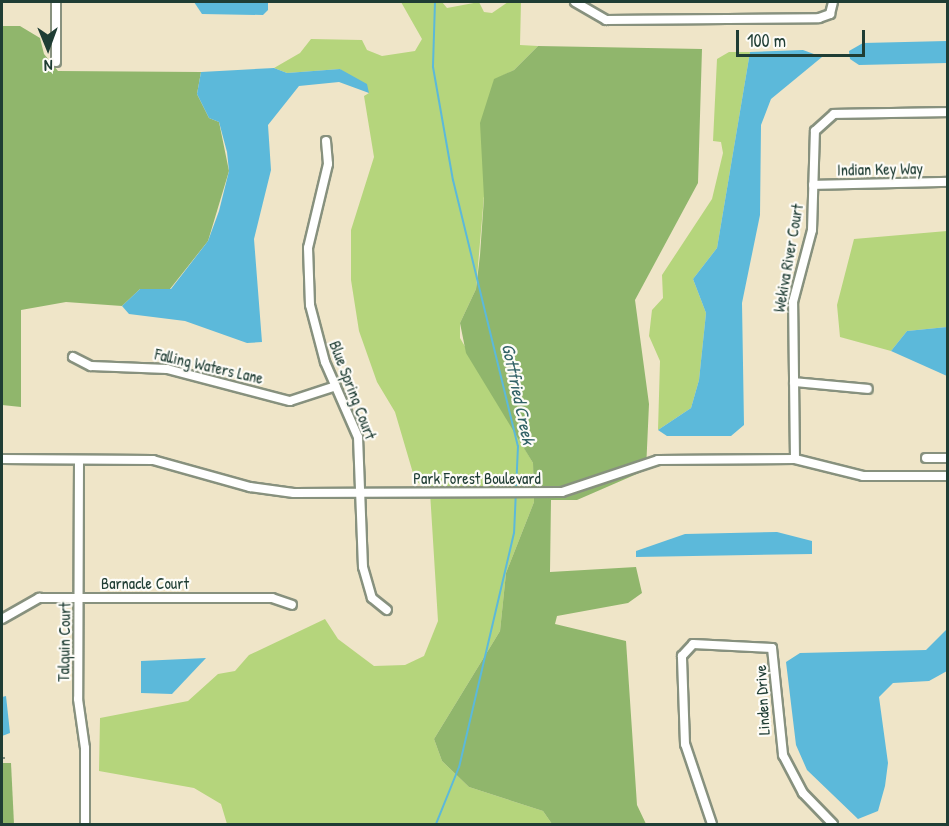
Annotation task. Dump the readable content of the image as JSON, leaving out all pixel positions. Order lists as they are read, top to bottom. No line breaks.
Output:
{"streets":{"street":["Indian Key Way","Wekiva River Court","Falling Waters Lane","Blue Spring Court","Park Forest Boulevard","Barnacle Court","Talquin Court","Linden Drive"]},"crossings":[["Indian Key Way","Wekiva River Court"],["Wekiva River Court","Park Forest Boulevard"],["Falling Waters Lane","Blue Spring Court"],["Blue Spring Court","Park Forest Boulevard"],["Park Forest Boulevard","Talquin Court"],["Barnacle Court","Talquin Court"]],"water":["Gottfried Creek"],"scale_bar":"100 m","north":"bottom"}
